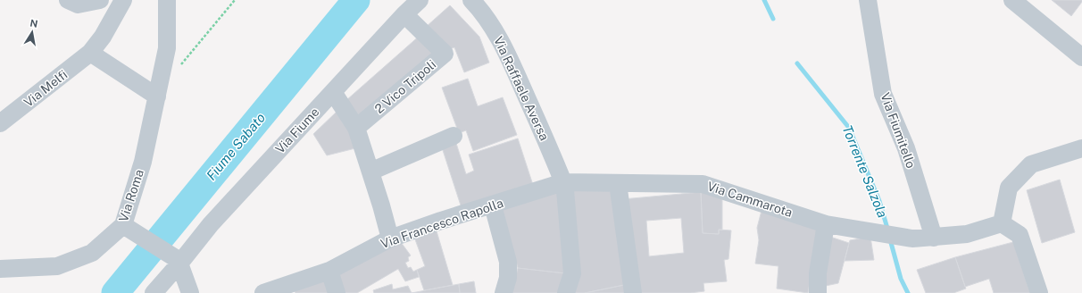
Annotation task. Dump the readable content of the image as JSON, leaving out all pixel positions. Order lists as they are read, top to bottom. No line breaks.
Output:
{"streets":{"street":["2 Vico Tripoli","Via Melfi","Via Raffaele Aversa","Via Fiume","Via Fiumitello","Via Roma","Via Cammarota","Via Francesco Rapolla"]},"crossings":[["2 Vico Tripoli","Via Fiume"],["Via Raffaele Aversa","Via Cammarota"],["Via Raffaele Aversa","Via Francesco Rapolla"],["Via Fiumitello","Via Cammarota"],["Via Cammarota","Via Francesco Rapolla"]],"water":["Fiume Sabato","Torrente Salzola"],"north":"top"}
